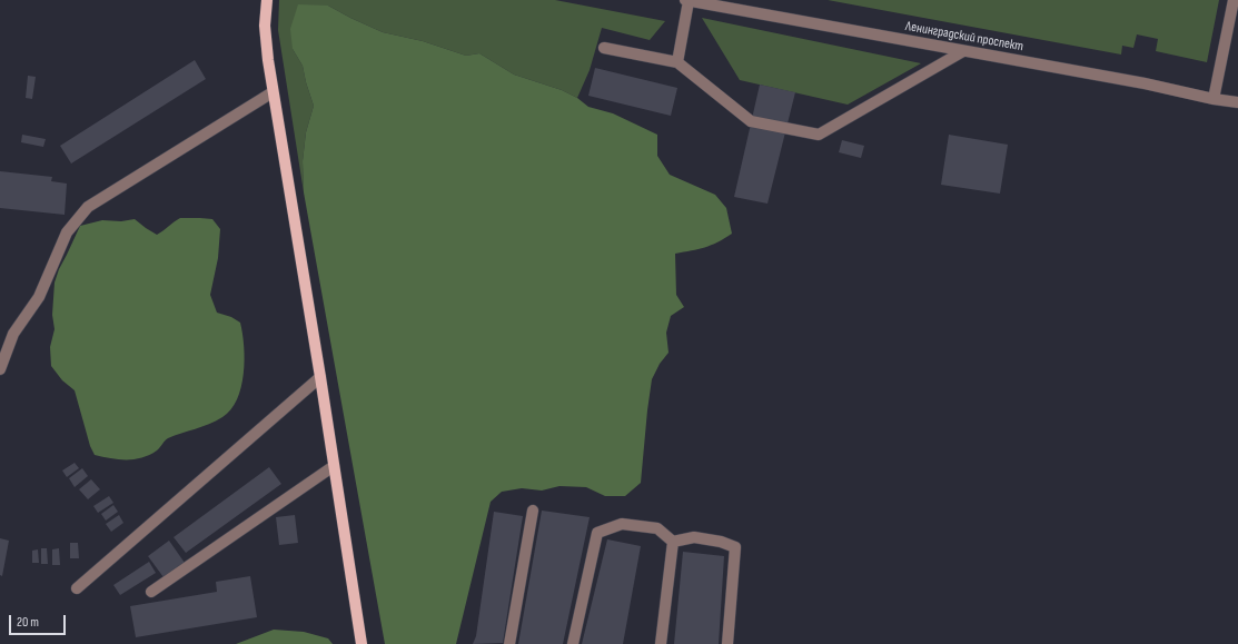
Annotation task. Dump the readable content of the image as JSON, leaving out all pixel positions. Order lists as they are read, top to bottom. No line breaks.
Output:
{"streets":{"street":["Ленинградский проспект"]},"scale_bar":"20 m"}
